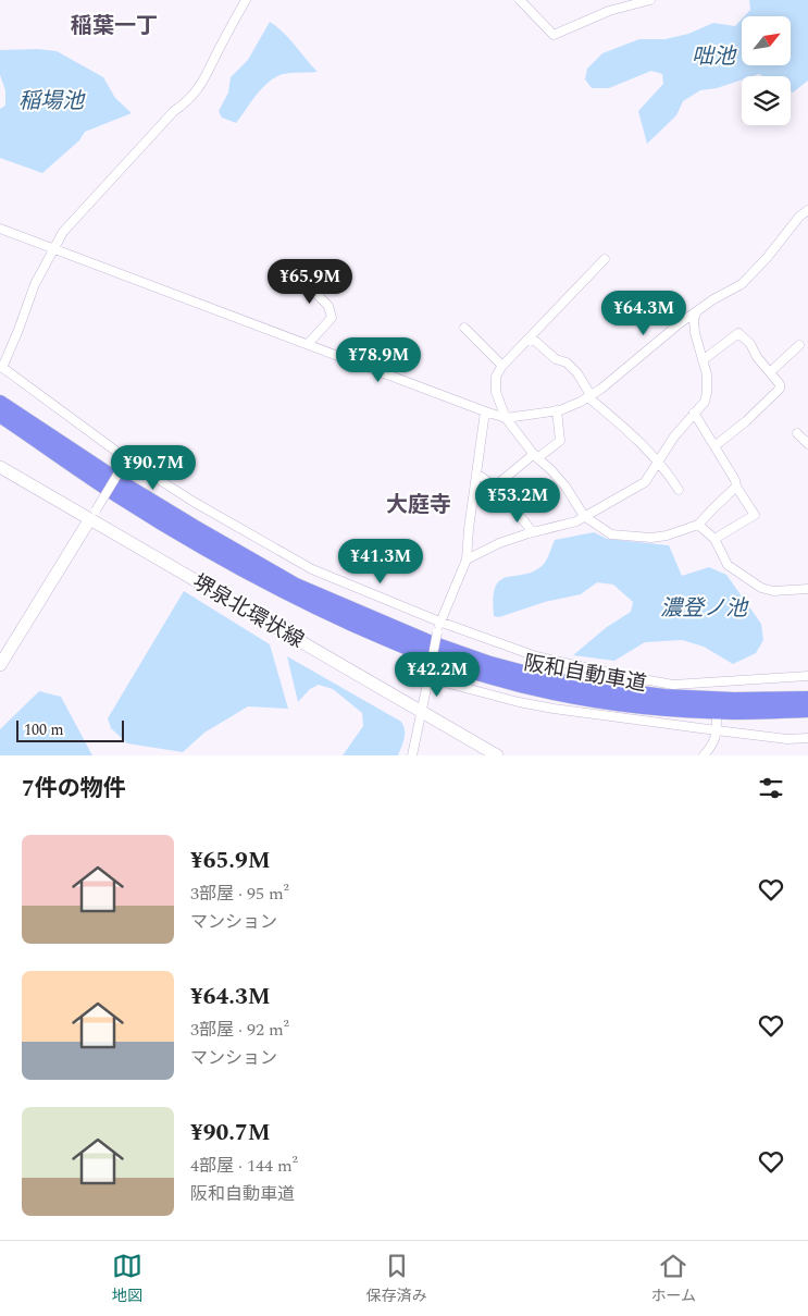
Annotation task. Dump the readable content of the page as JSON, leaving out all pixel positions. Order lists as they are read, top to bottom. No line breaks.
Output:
{"streets":{"highway":["阪和自動車道"],"main road":["堺泉北環状線"]},"districts":["稲葉一丁","大庭寺"],"water":["咄池","稲場池","濃登ノ池"],"scale_bar":"100 m","north":"top right","page":{"price":["¥65.9M","¥64.3M","¥78.9M","¥90.7M","¥53.2M","¥41.3M","¥42.2M"],"scale":"100 m","heading":"7件の物件","list":[{"name":"¥65.9M","note":"3部屋 · 95 m² · マンション"},{"name":"¥64.3M","note":"3部屋 · 92 m² · マンション"},{"name":"¥90.7M","note":"4部屋 · 144 m² · 阪和自動車道"}],"tabs":["地図","保存済み","ホーム"]}}
